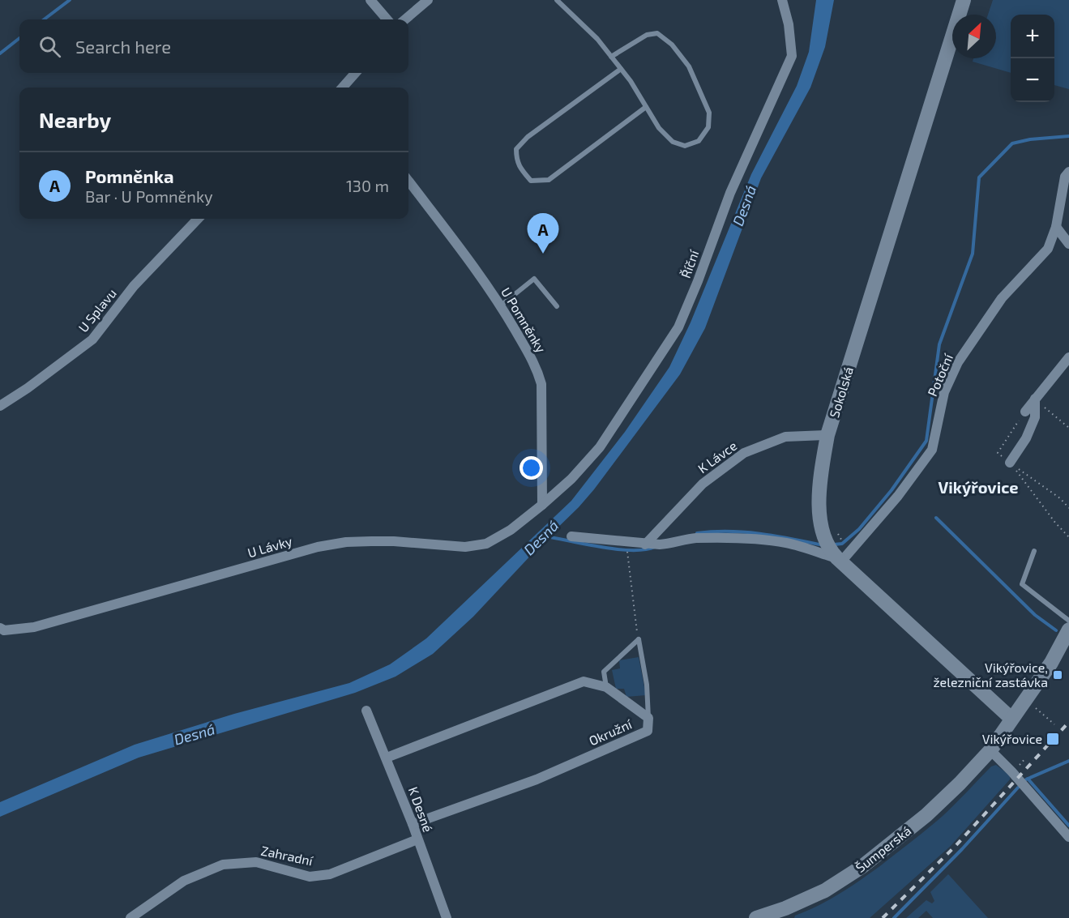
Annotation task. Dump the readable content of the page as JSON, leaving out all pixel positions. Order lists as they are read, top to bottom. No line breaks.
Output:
{"streets":{"street":["Říční","U Splavu","U Pomněnky","Potoční","Sokolská","K Lávce","U Lávky","Okružní","K Desné","Šumperská","Zahradní"]},"crossings":[["Říční","U Pomněnky"],["Říční","U Lávky"],["U Pomněnky","U Lávky"],["Potoční","Sokolská"],["Sokolská","K Lávce"],["Sokolská","Šumperská"],["Okružní","K Desné"],["K Desné","Zahradní"]],"districts":["Vikýřovice"],"water":["Desná"],"places":{"transit":["Vikýřovice, železniční zastávka","Vikýřovice"]},"north":"top right","page":{"map_buttons":["+","−"],"search":"Search here","heading":"Nearby","list":[{"mark":"A","name":"Pomněnka","note":"Bar · U Pomněnky","value":"130 m"}],"pins":"A"}}
